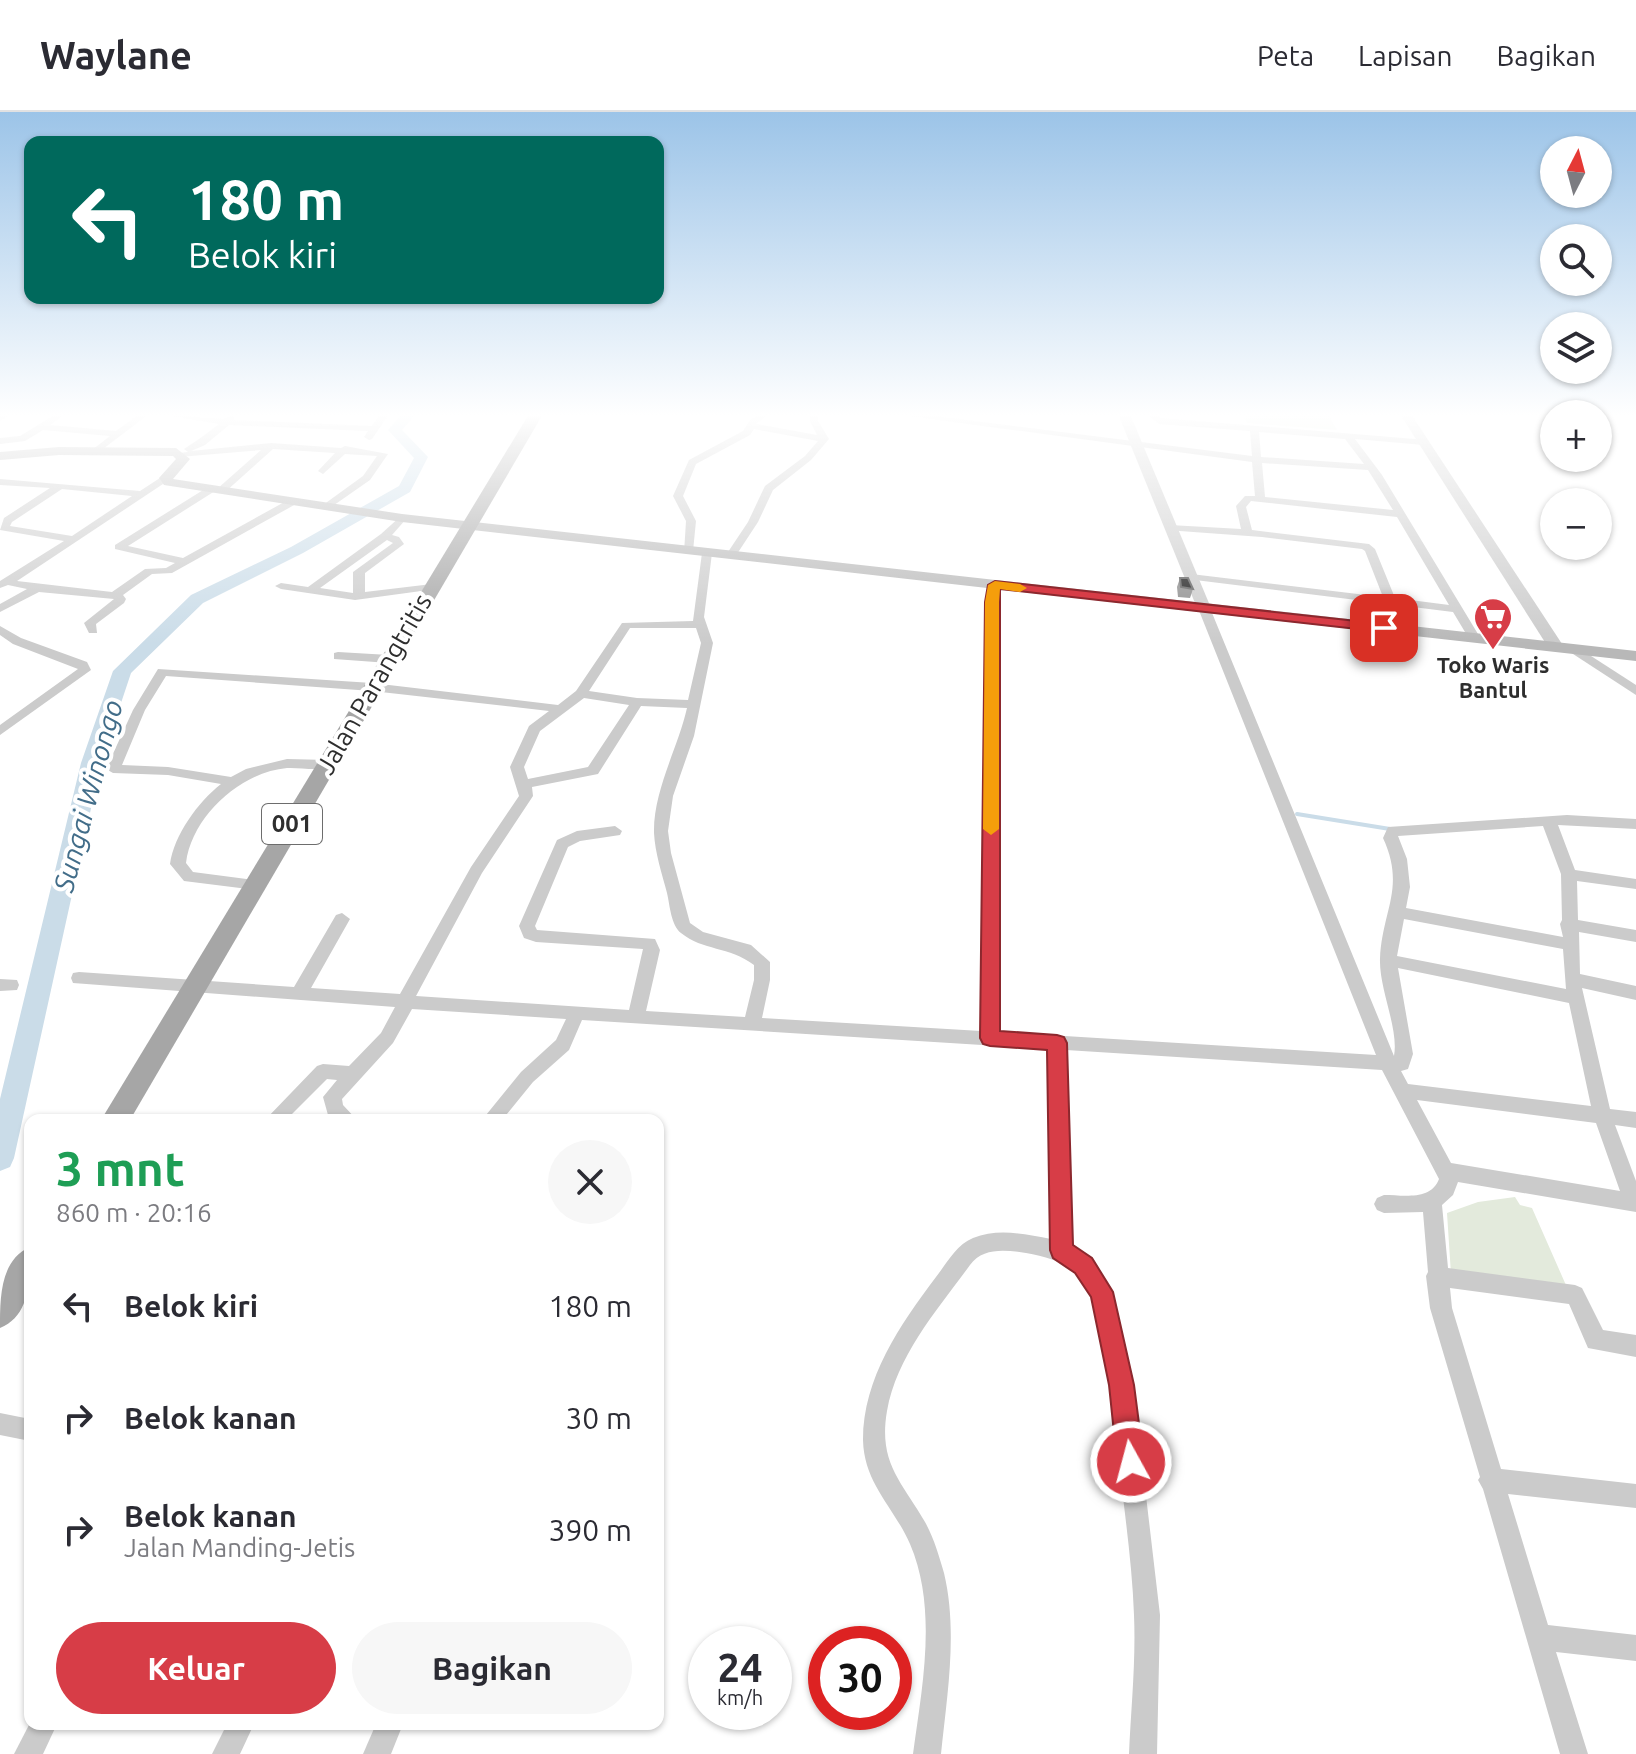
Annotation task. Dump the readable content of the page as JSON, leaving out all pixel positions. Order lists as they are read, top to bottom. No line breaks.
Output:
{"streets":{"main road":["Jalan Parangtritis","001"]},"water":["Sungai Winongo"],"places":{"supermarket":["Toko Waris Bantul"]},"north":"top","page":{"header":"Waylane","nav":["Peta","Lapisan","Bagikan"],"map_buttons":["+","−"],"turn":["180 m","Belok kiri"],"heading":["3 mnt","860 m · 20:16"],"list":[{"name":"Belok kiri","value":"180 m"},{"name":"Belok kanan","value":"30 m"},{"name":"Belok kanan","note":"Jalan Manding-Jetis","value":"390 m"}],"buttons":["Keluar","Bagikan"],"speed":"24 km/h","limit":"30"}}
